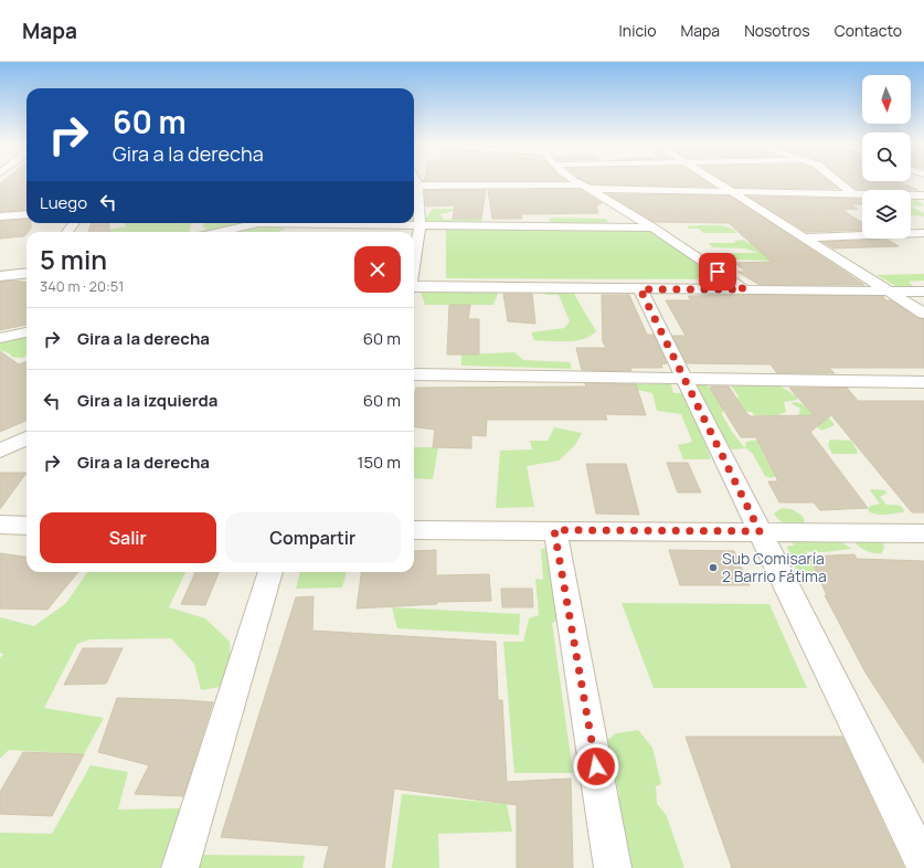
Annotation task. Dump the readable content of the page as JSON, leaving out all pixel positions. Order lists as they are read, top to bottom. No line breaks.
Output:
{"places":["Sub Comisaría 2 Barrio Fátima"],"north":"bottom","page":{"header":"Mapa","nav":["Inicio","Mapa","Nosotros","Contacto"],"turn":["60 m","Gira a la derecha"],"then":"Luego","heading":["5 min","340 m · 20:51"],"list":[{"name":"Gira a la derecha","value":"60 m"},{"name":"Gira a la izquierda","value":"60 m"},{"name":"Gira a la derecha","value":"150 m"}],"buttons":["Salir","Compartir"]}}
